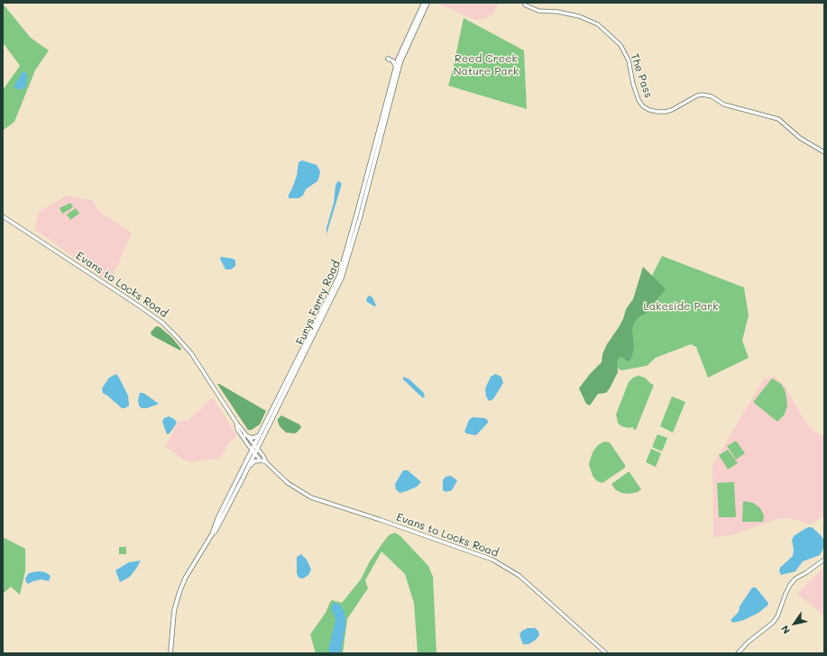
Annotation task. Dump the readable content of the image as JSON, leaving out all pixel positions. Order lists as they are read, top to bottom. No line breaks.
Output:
{"streets":{"main road":["Furys Ferry Road"],"street":["The Pass","Evans to Locks Road"]},"crossings":[["Evans to Locks Road","Furys Ferry Road"]],"parks":["Reed Creek Nature Park","Lakeside Park"],"north":"bottom left"}
